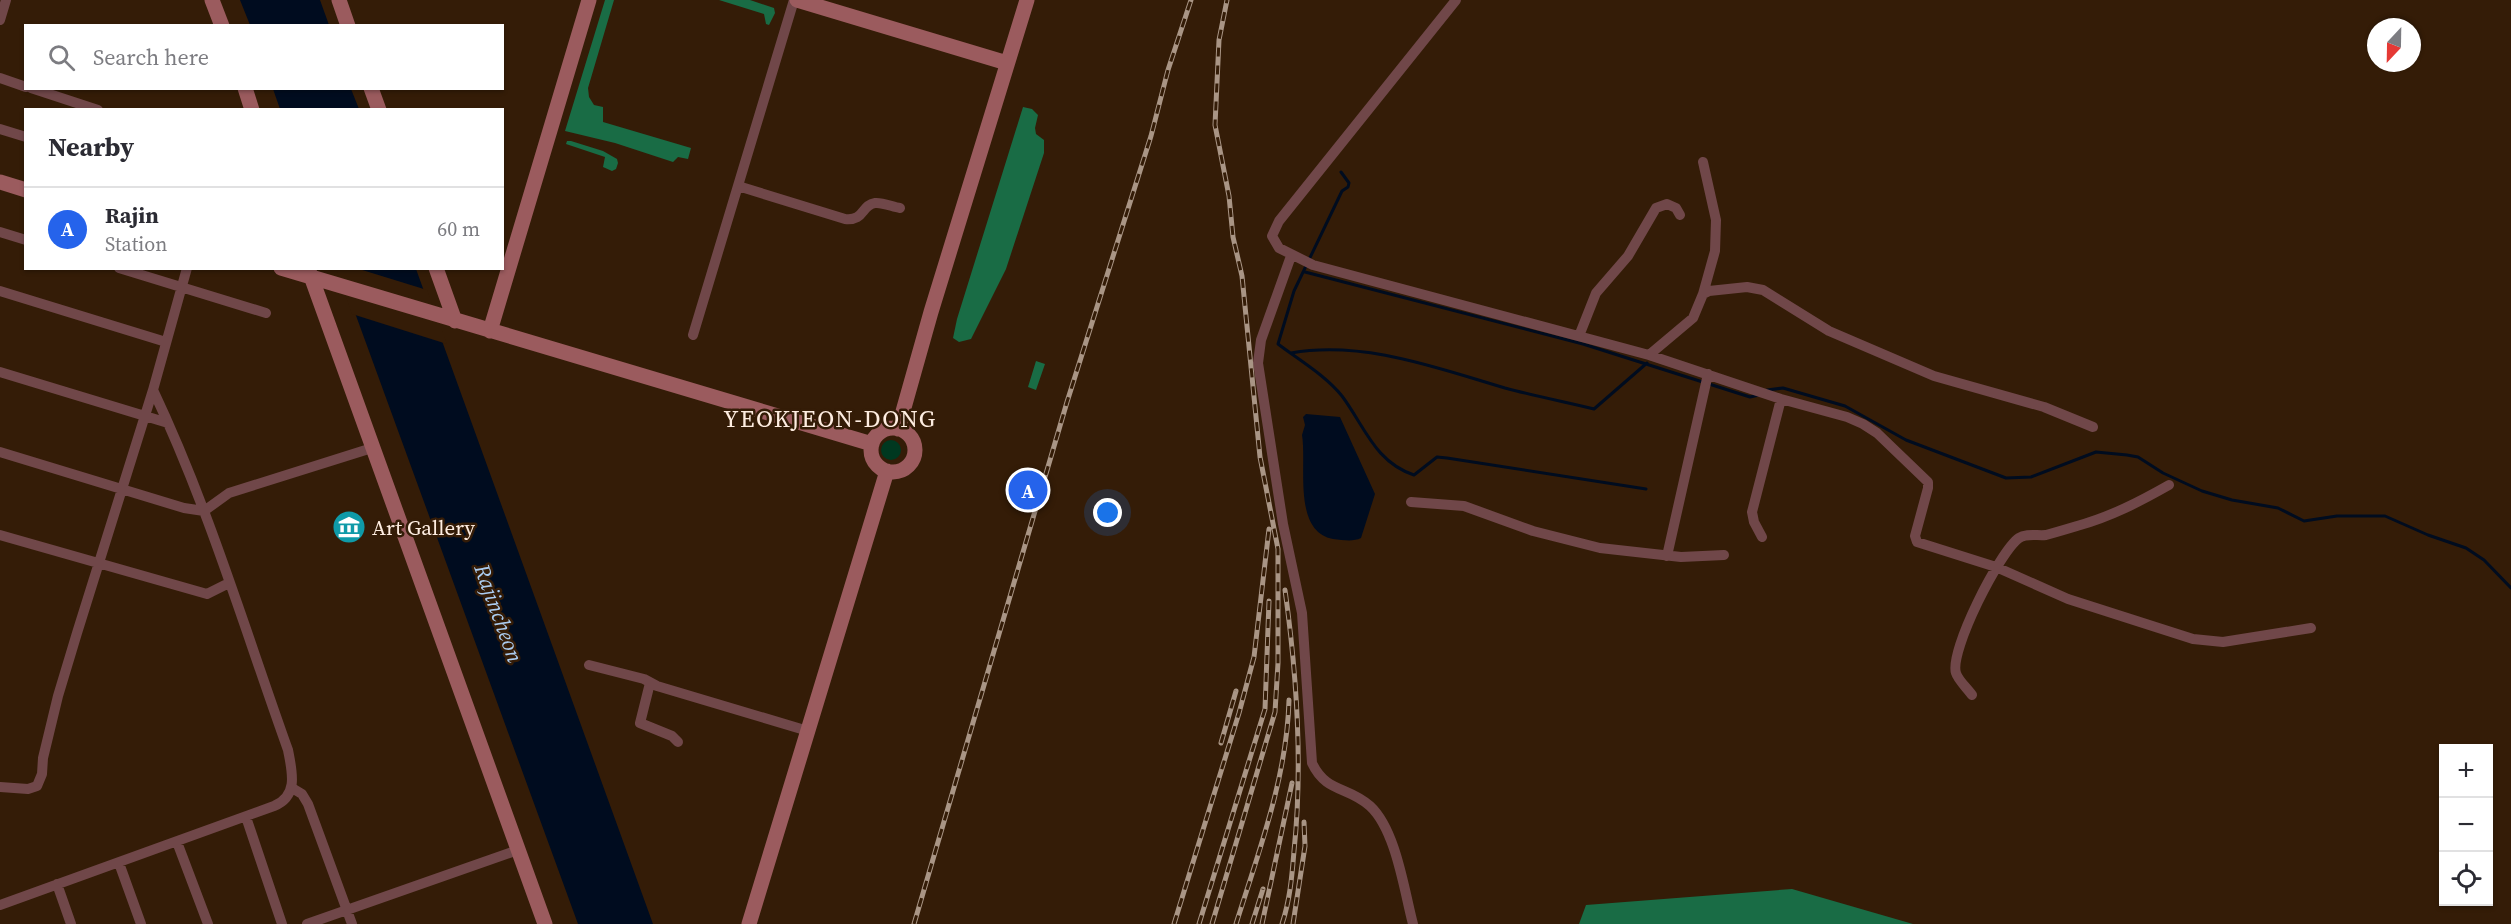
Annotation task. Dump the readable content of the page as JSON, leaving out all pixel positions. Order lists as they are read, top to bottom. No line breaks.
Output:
{"districts":["YEOKJEON-DONG"],"water":["Rajincheon"],"places":{"museum":["Art Gallery"]},"north":"bottom","page":{"search":"Search here","heading":"Nearby","list":[{"mark":"A","name":"Rajin","note":"Station","value":"60 m"}],"pins":"A","map_buttons":["+","−"]}}
